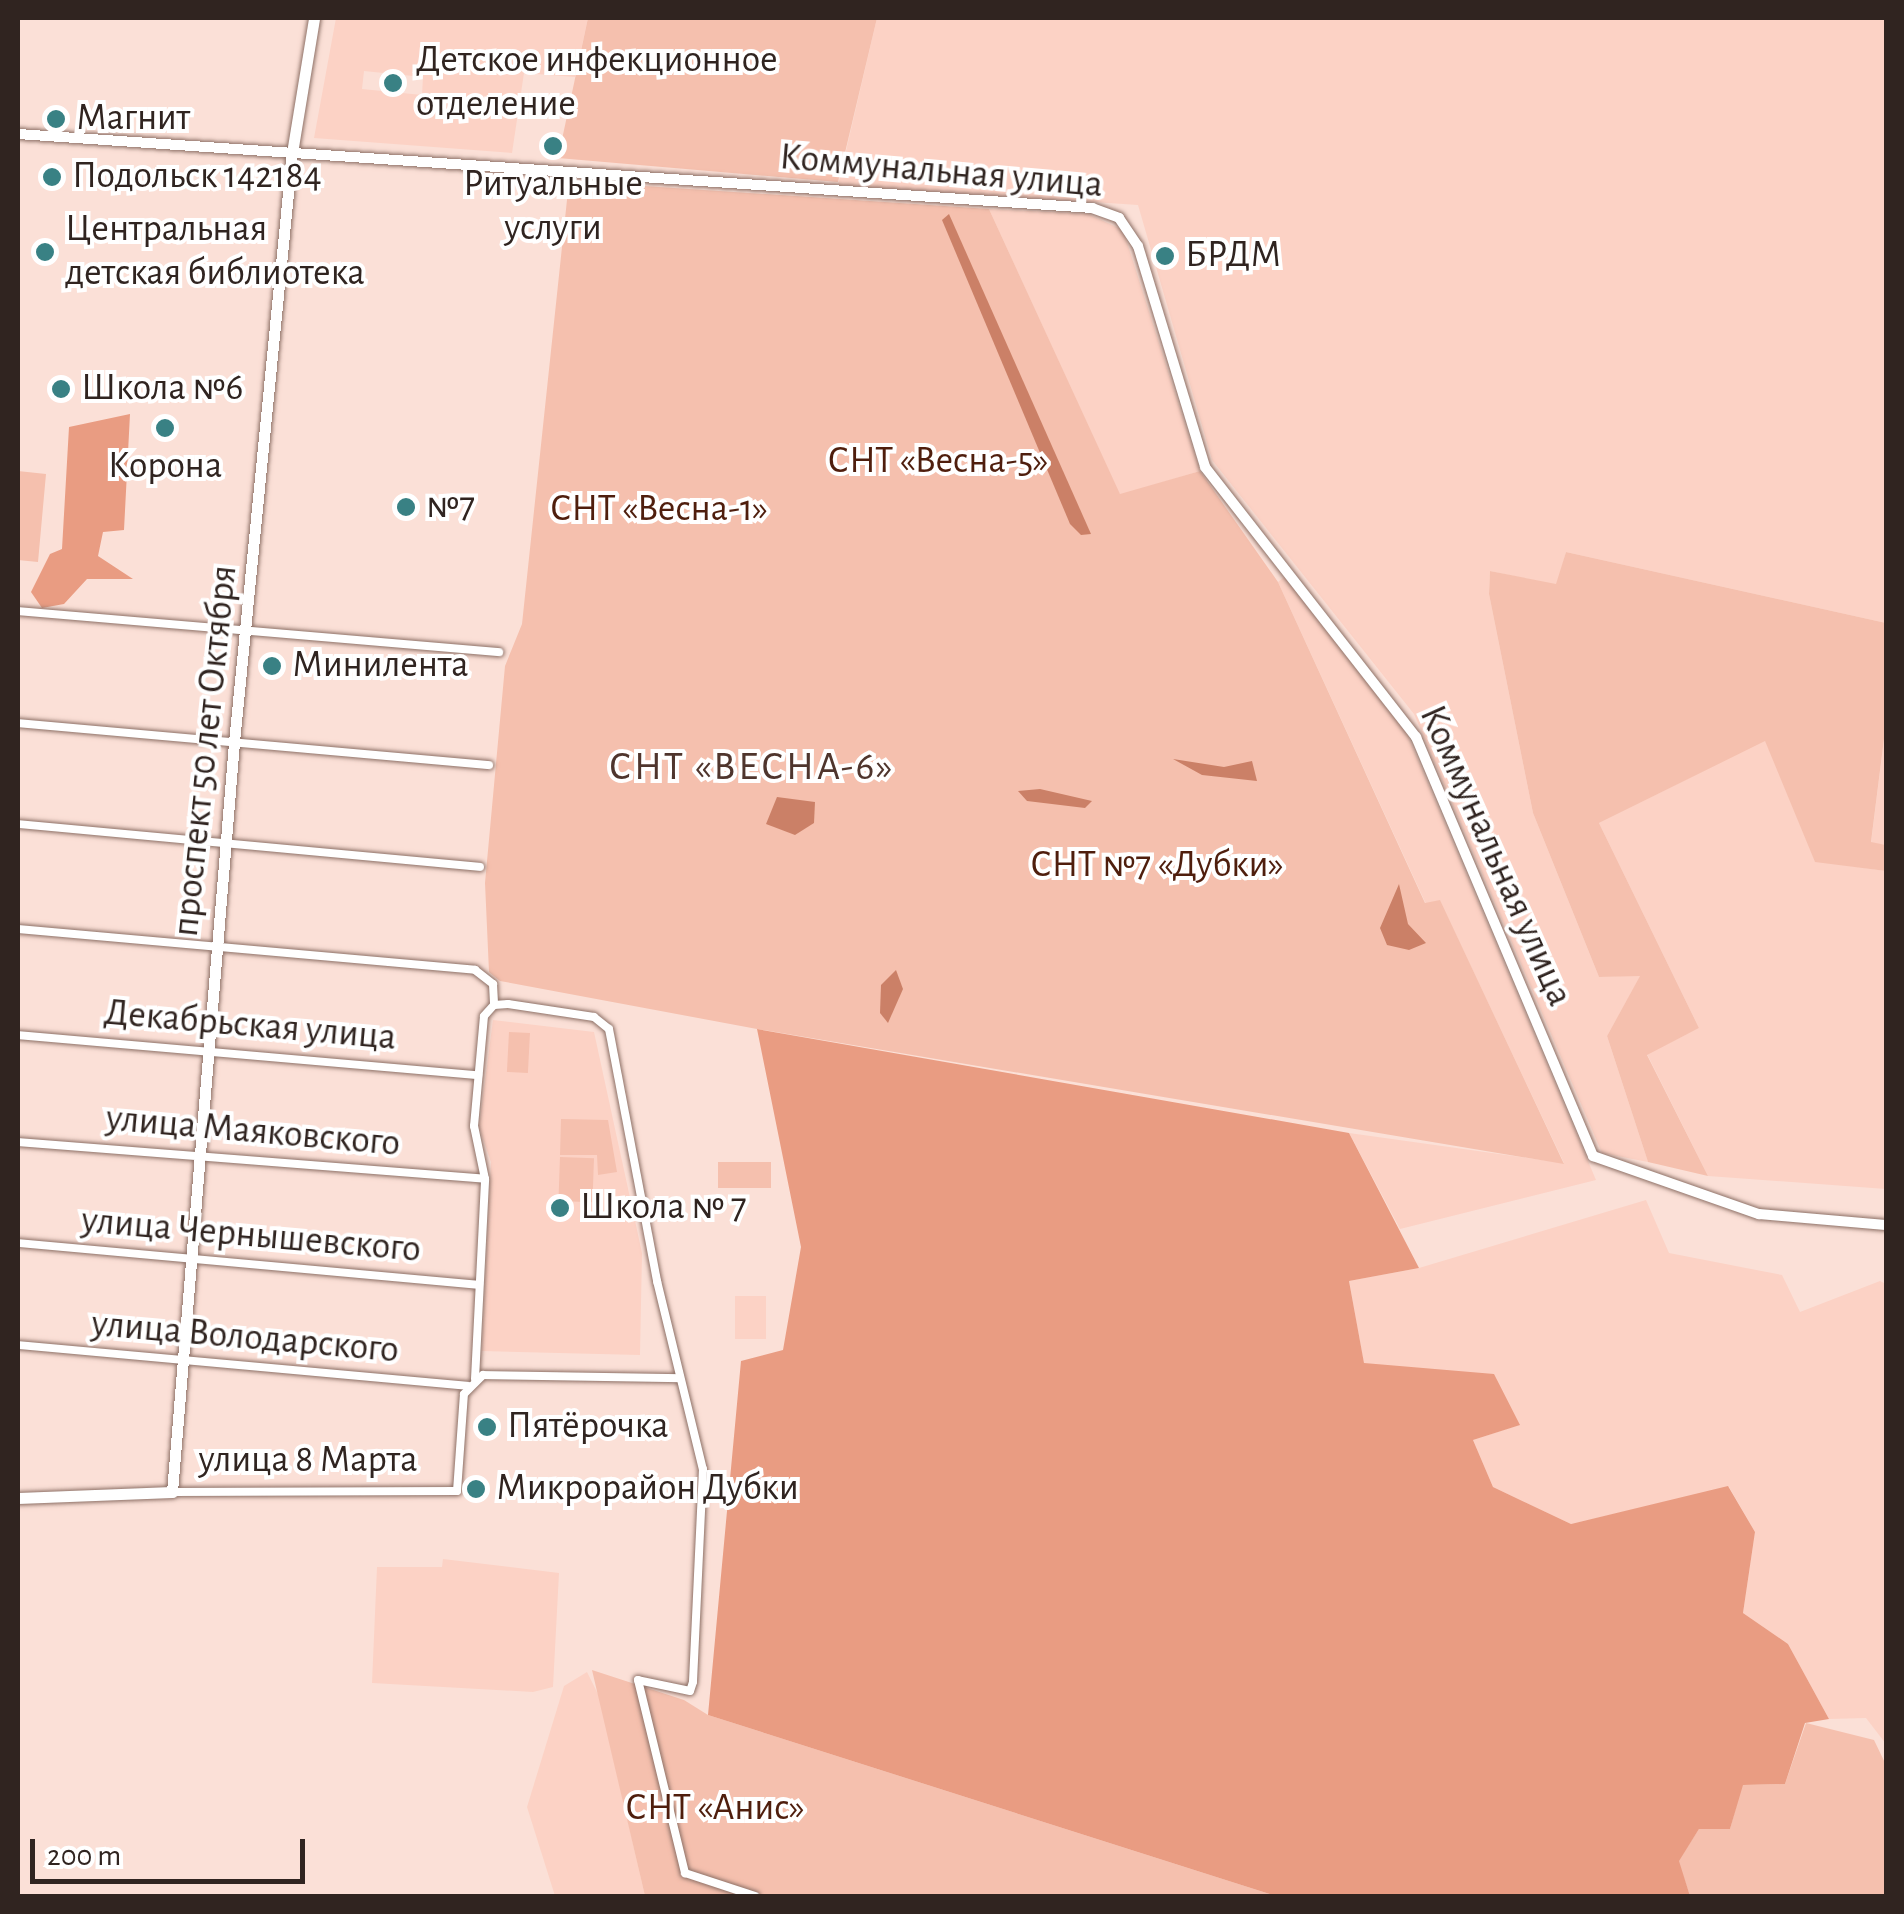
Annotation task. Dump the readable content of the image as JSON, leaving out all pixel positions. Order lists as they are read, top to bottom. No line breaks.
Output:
{"streets":{"main road":["проспект 50 лет Октября","улица 8 Марта"],"street":["Коммунальная улица","Декабрьская улица","улица Маяковского","улица Чернышевского","улица Володарского"]},"crossings":[["Коммунальная улица","проспект 50 лет Октября"],["проспект 50 лет Октября","Декабрьская улица"],["проспект 50 лет Октября","улица Маяковского"],["проспект 50 лет Октября","улица Чернышевского"],["проспект 50 лет Октября","улица Володарского"],["проспект 50 лет Октября","улица 8 Марта"],["улица Володарского","улица 8 Марта"]],"districts":["СНТ «ВЕСНА-6»"],"parks":["СНТ «Весна-5»","СНТ «Весна-1»","СНТ №7 «Дубки»","СНТ «Анис»"],"places":["Детское инфекционное отделение","Магнит","Ритуальные услуги","Подольск 142184","Центральная детская библиотека","БРДМ","Школа №6","Корона","№7","Минилента","Школа № 7","Пятёрочка","Микрорайон Дубки"],"scale_bar":"200 m"}
